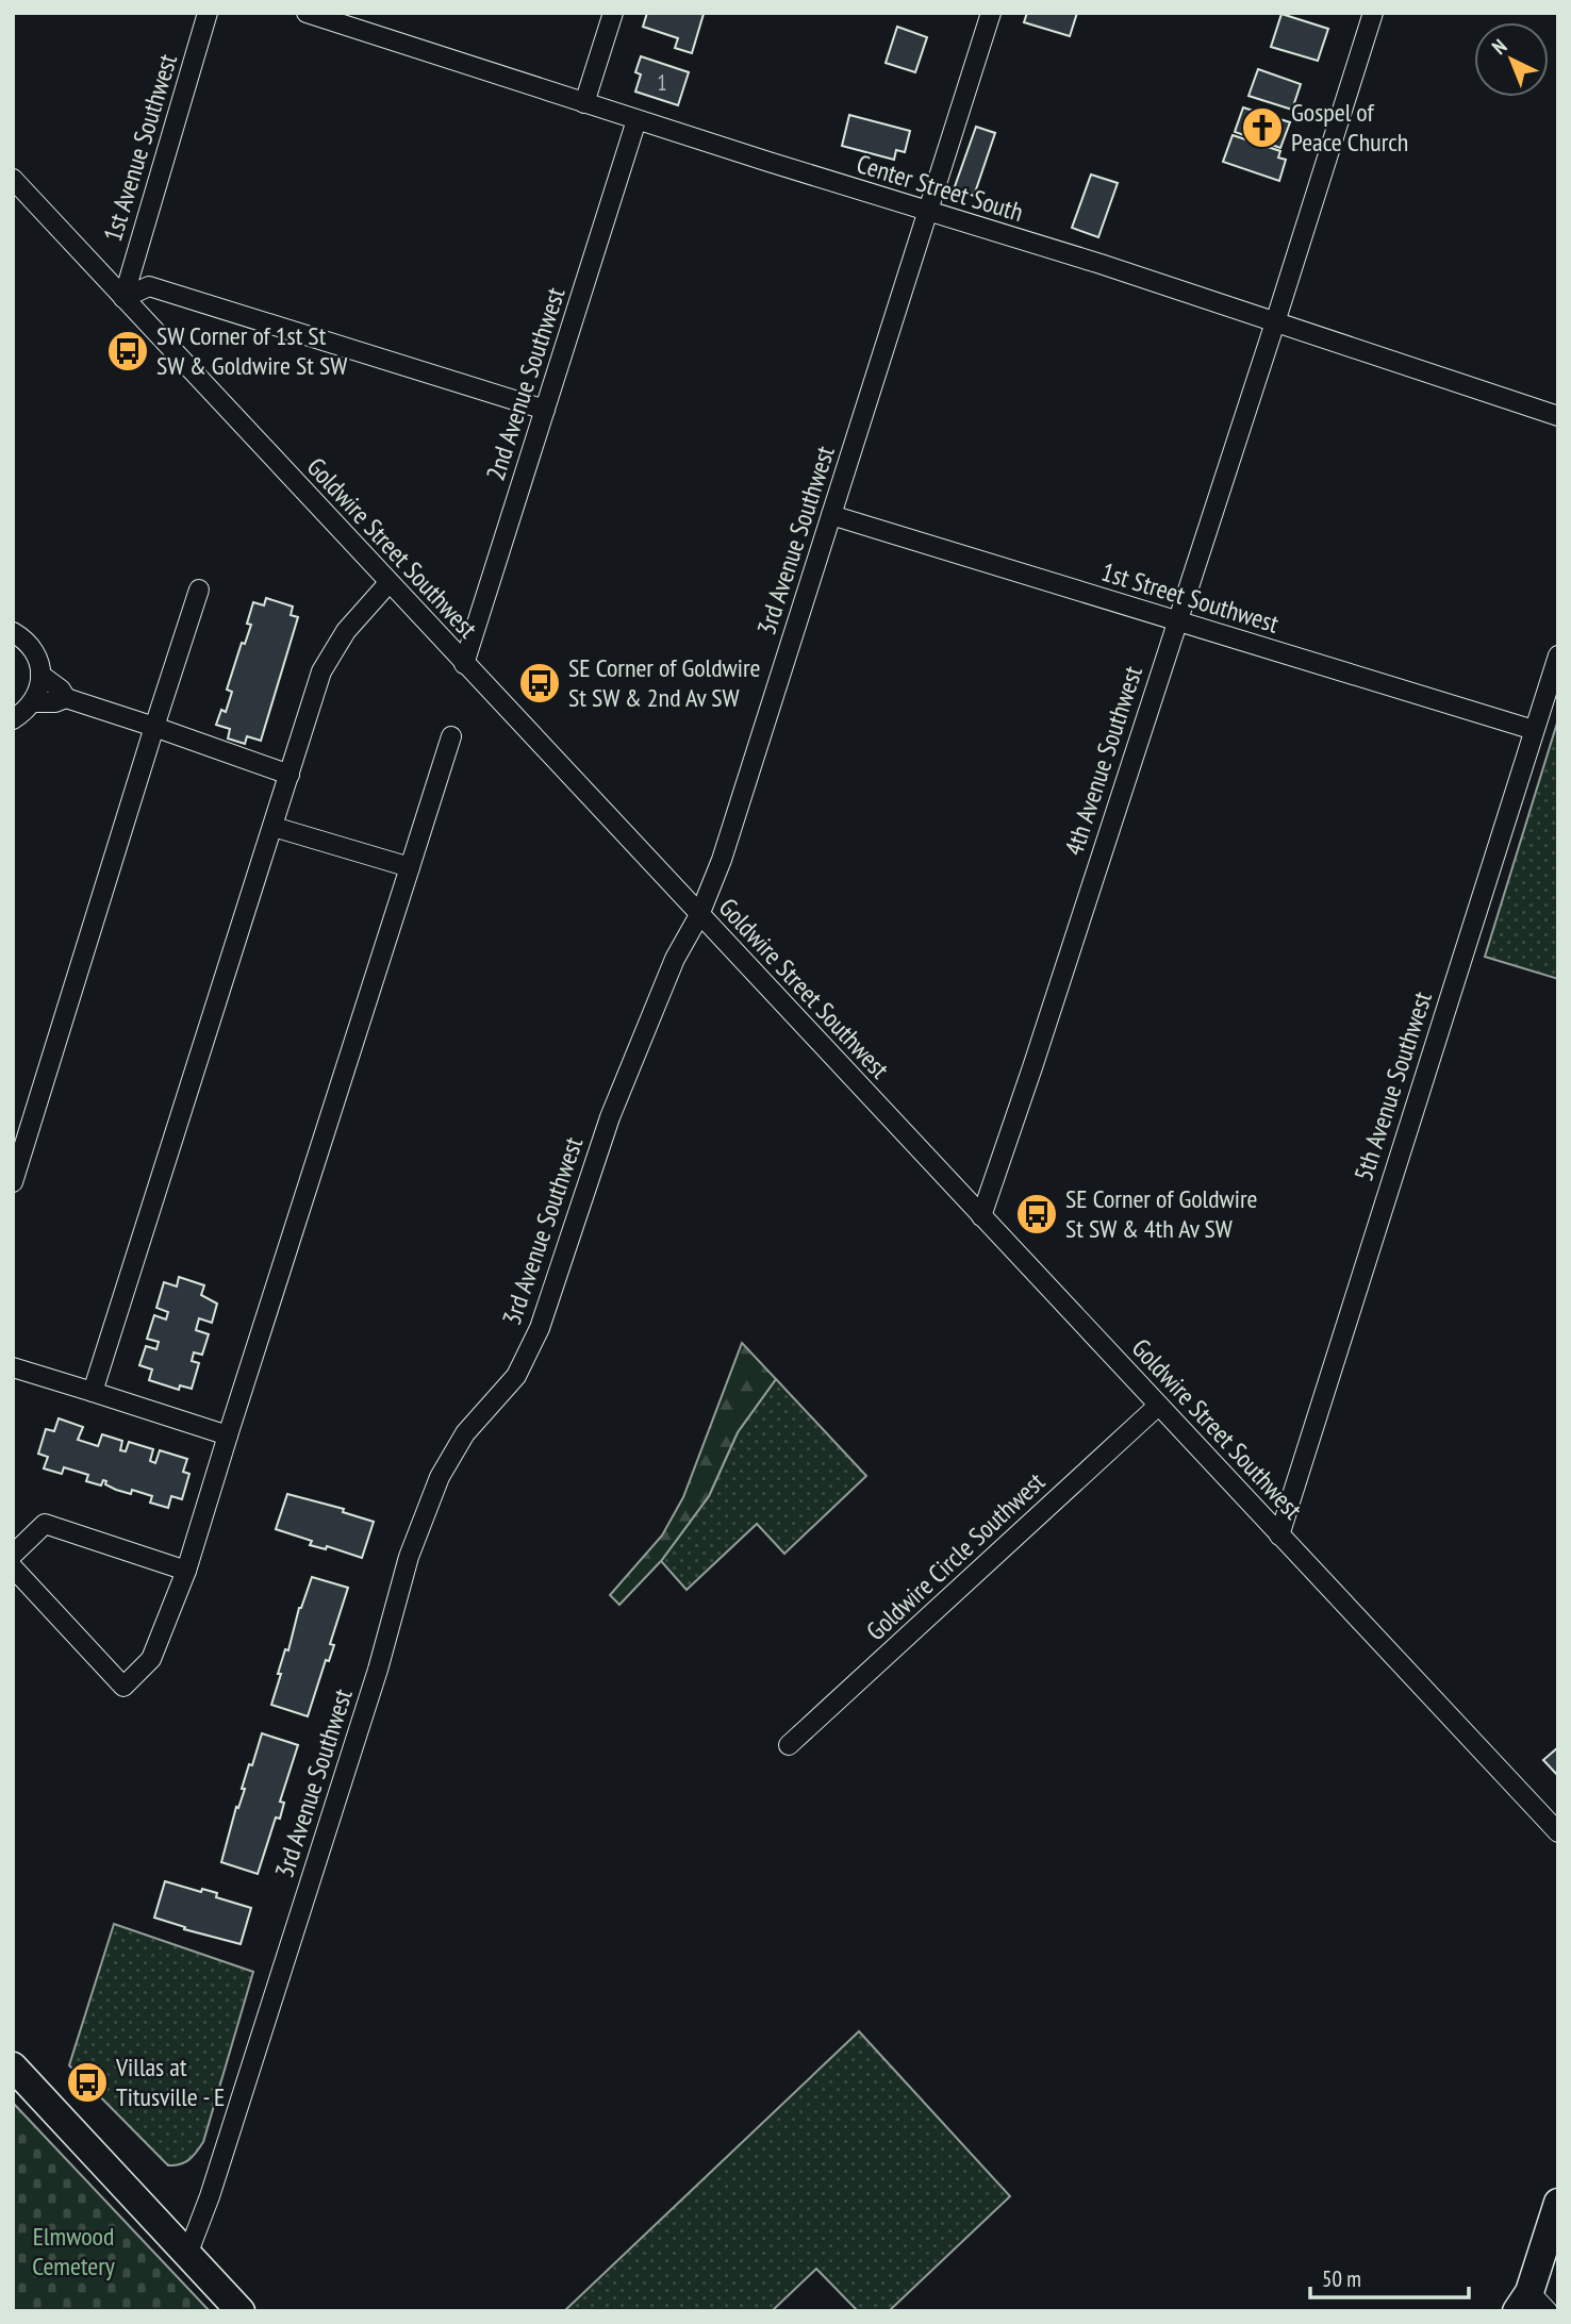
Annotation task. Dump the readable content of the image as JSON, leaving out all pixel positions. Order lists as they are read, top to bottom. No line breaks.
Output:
{"streets":{"street":["1st Avenue Southwest","Center Street South","2nd Avenue Southwest","3rd Avenue Southwest","Goldwire Street Southwest","1st Street Southwest","4th Avenue Southwest","5th Avenue Southwest","Goldwire Circle Southwest"]},"crossings":[["1st Avenue Southwest","Goldwire Street Southwest"],["Center Street South","2nd Avenue Southwest"],["Center Street South","3rd Avenue Southwest"],["Center Street South","4th Avenue Southwest"],["2nd Avenue Southwest","Goldwire Street Southwest"],["3rd Avenue Southwest","Goldwire Street Southwest"],["3rd Avenue Southwest","1st Street Southwest"],["Goldwire Street Southwest","4th Avenue Southwest"],["Goldwire Street Southwest","5th Avenue Southwest"],["Goldwire Street Southwest","Goldwire Circle Southwest"],["1st Street Southwest","4th Avenue Southwest"],["1st Street Southwest","5th Avenue Southwest"]],"parks":["Elmwood Cemetery"],"places":{"church":["Gospel of Peace Church"],"bus stop":["SW Corner of 1st St SW & Goldwire St SW","SE Corner of Goldwire St SW & 2nd Av SW","SE Corner of Goldwire St SW & 4th Av SW","Villas at Titusville - E"]},"house_numbers":["1"],"scale_bar":"50 m","north":"top left"}
